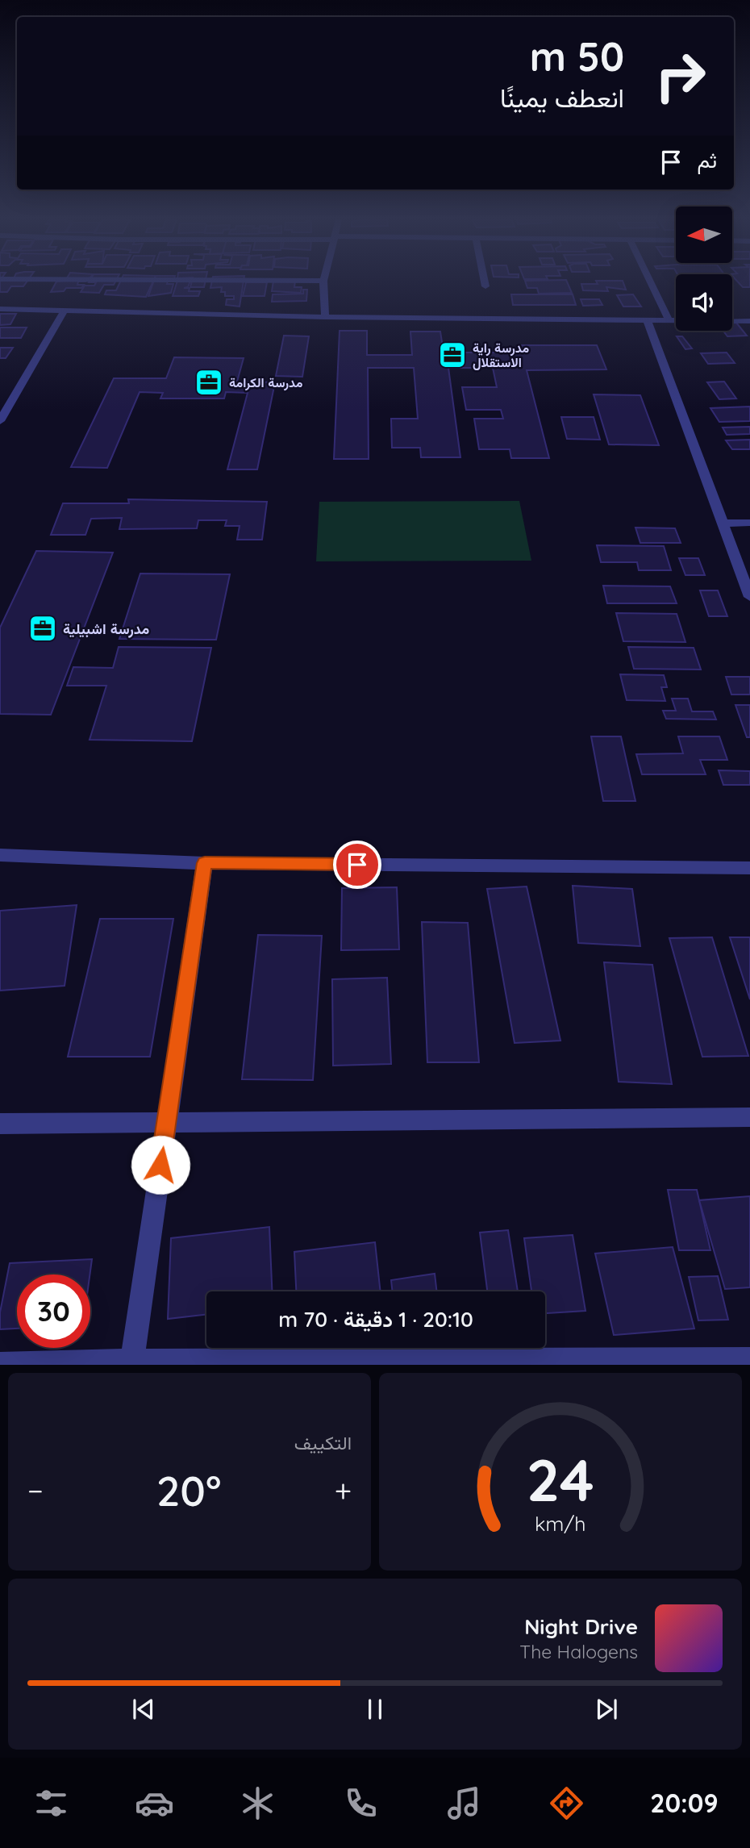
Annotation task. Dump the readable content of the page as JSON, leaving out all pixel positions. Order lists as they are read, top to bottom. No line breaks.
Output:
{"places":{"office":["مدرسة راية الاستقلال","مدرسة الكرامة","مدرسة اشبيلية"]},"north":"left","page":{"turn":["50 m","انعطف يمينًا"],"then":"ثم","limit":"30","trip":"20:10 · 1 دقيقة · 70 m","tile":"التكييف","heat":["−","20°","+"],"song":["Night Drive","The Halogens"],"tabs":"20:09","gauge":["24","km/h"]}}
